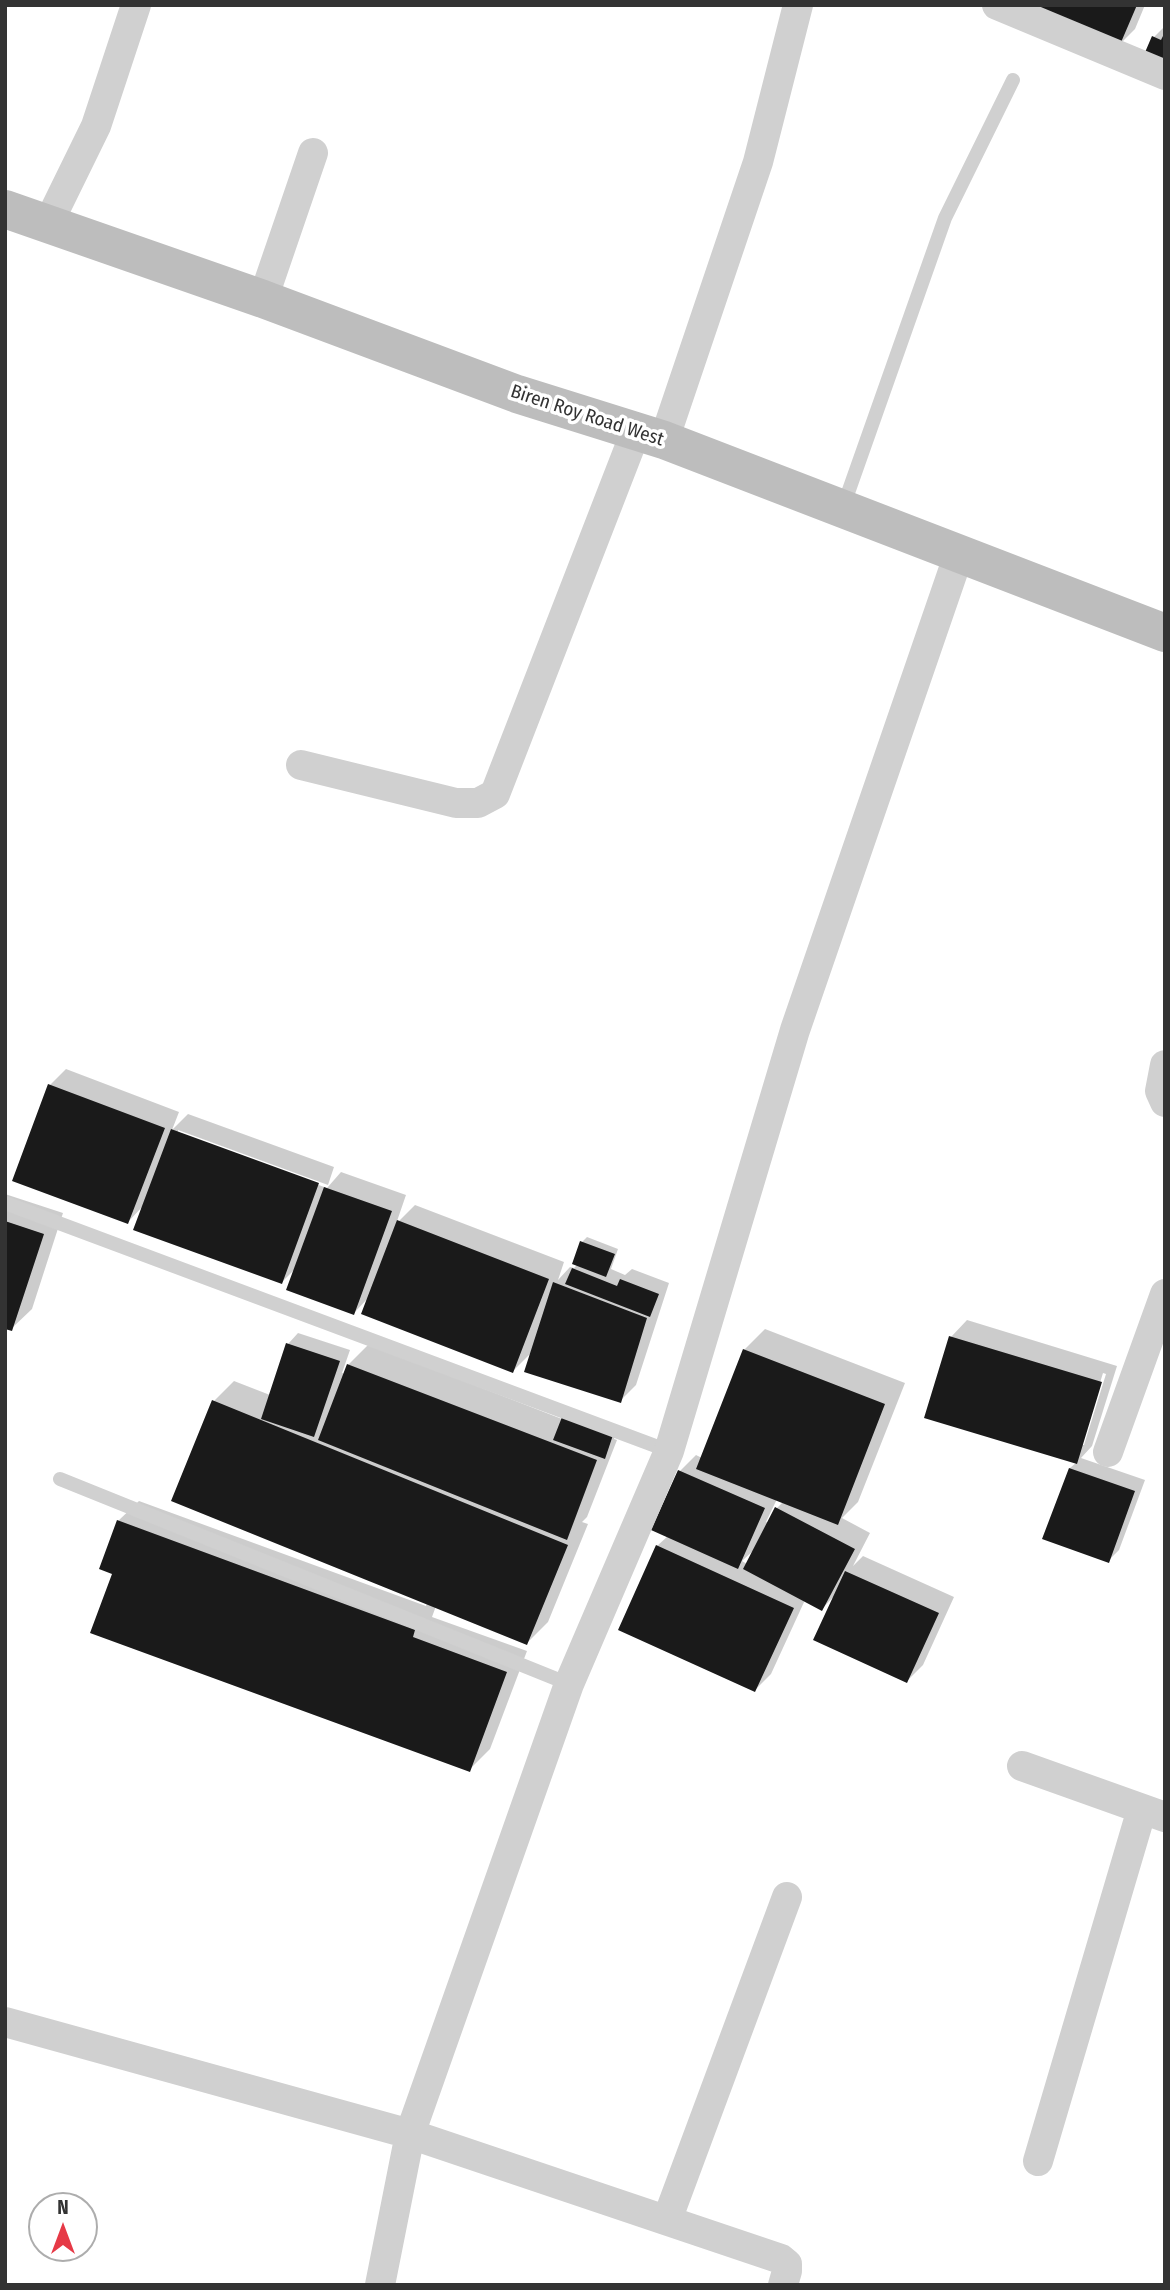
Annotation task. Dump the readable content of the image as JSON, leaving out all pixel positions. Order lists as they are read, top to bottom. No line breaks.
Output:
{"streets":{"main road":["Biren Roy Road West"]},"north":"top"}
